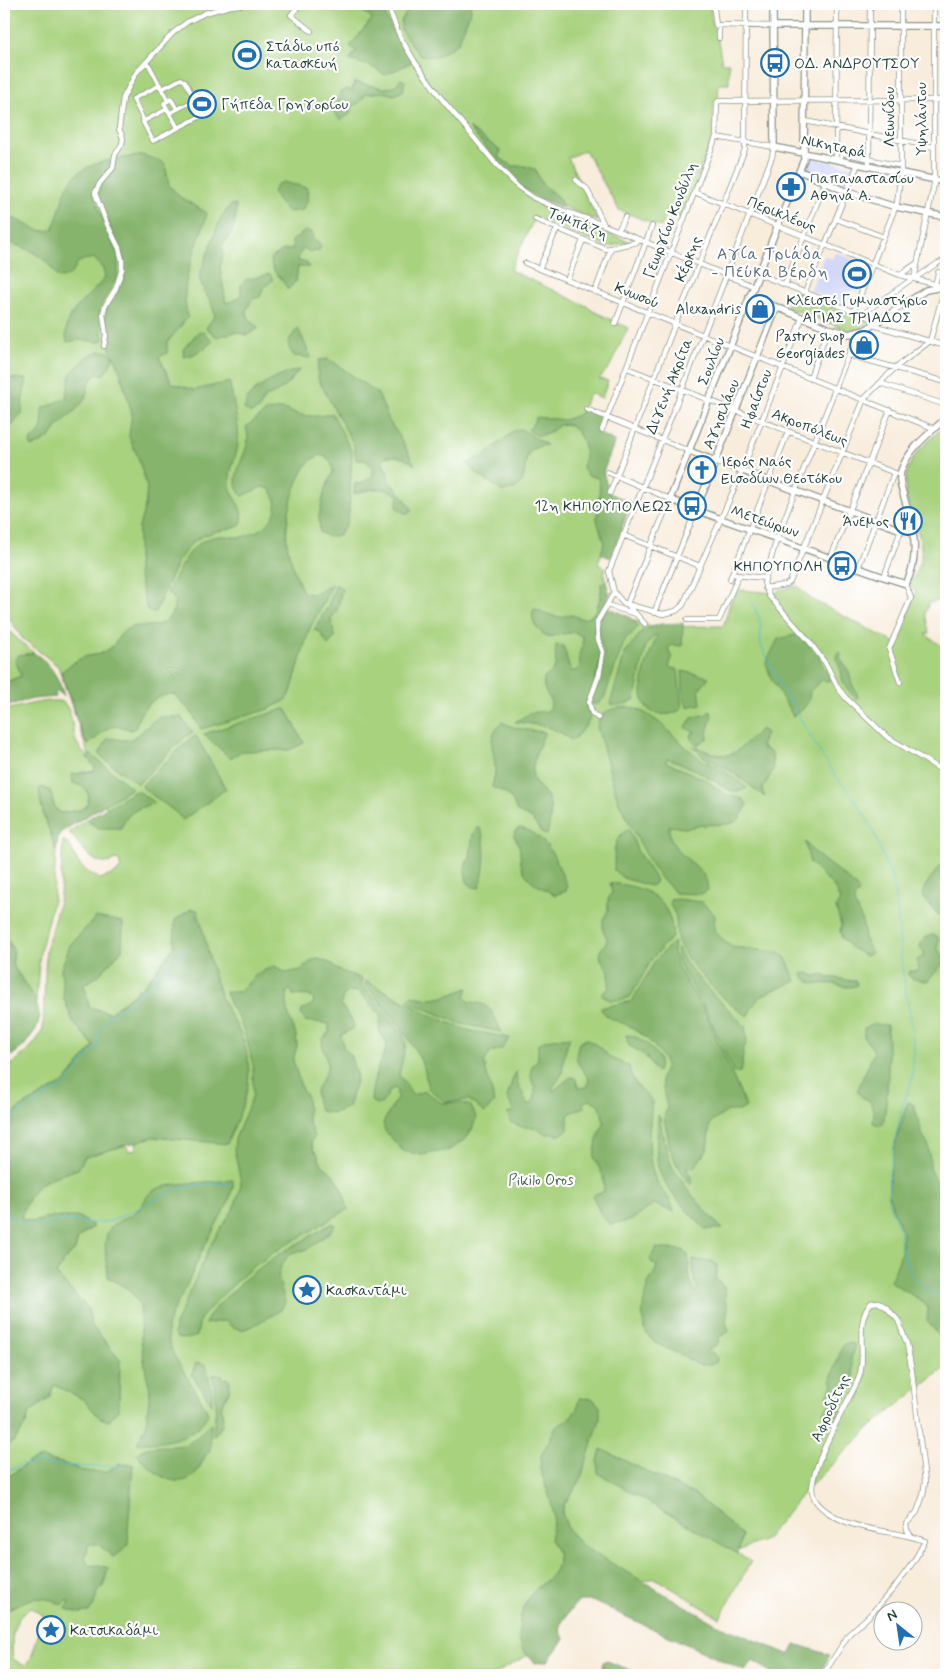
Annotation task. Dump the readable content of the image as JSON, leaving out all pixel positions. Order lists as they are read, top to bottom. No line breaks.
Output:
{"streets":{"street":["Λεωνίδου","Υψηλάντου","Νικηταρά","Περικλέους","Γεωργίου Κονδύλη","Τομπάζη","Κέρκης","Κνωσού","Σουλίου","Διγενή Ακρίτα","Ηφαίστου","Αγησιλάου","Ακροπόλεως","Μετεώρων","Αφροδίτης"]},"crossings":[["Λεωνίδου","Νικηταρά"],["Λεωνίδου","Περικλέους"],["Υψηλάντου","Νικηταρά"],["Υψηλάντου","Περικλέους"],["Νικηταρά","Γεωργίου Κονδύλη"],["Νικηταρά","Κέρκης"],["Νικηταρά","Σουλίου"],["Νικηταρά","Διγενή Ακρίτα"],["Περικλέους","Γεωργίου Κονδύλη"],["Περικλέους","Κέρκης"],["Περικλέους","Σουλίου"],["Περικλέους","Διγενή Ακρίτα"],["Γεωργίου Κονδύλη","Κέρκης"],["Γεωργίου Κονδύλη","Κνωσού"],["Γεωργίου Κονδύλη","Ακροπόλεως"],["Κέρκης","Κνωσού"],["Κέρκης","Ακροπόλεως"],["Κέρκης","Μετεώρων"],["Κνωσού","Σουλίου"],["Κνωσού","Διγενή Ακρίτα"],["Κνωσού","Ηφαίστου"],["Κνωσού","Αγησιλάου"],["Σουλίου","Ακροπόλεως"],["Σουλίου","Μετεώρων"],["Διγενή Ακρίτα","Ακροπόλεως"],["Διγενή Ακρίτα","Μετεώρων"],["Ηφαίστου","Αγησιλάου"],["Ηφαίστου","Ακροπόλεως"],["Ηφαίστου","Μετεώρων"],["Αγησιλάου","Ακροπόλεως"],["Αγησιλάου","Μετεώρων"]],"districts":["Αγία Τριάδα - Πεύκα Βέρδη"],"parks":["Pikilo Oros"],"places":{"sports":["Στάδιο υπό κατασκευή","Γήπεδα Γρηγορίου","Κλειστό Γυμναστήριο ΑΓΙΑΣ ΤΡΙΑΔΟΣ"],"bus stop":["ΟΔ. ΑΝΔΡΟΥΤΣΟΥ","12η ΚΗΠΟΥΠΟΛΕΩΣ","ΚΗΠΟΥΠΟΛΗ"],"pharmacy":["Παπαναστασίου Αθηνά Α."],"shop":["Alexandris","Pastry shop Georgiades"],"church":["Ιερός Ναός Εισοδίων Θεοτόκου"],"restaurant":["Άνεμος"],"place":["Κασκαντάμι","Κατσικαδάμι"]},"north":"top left"}
